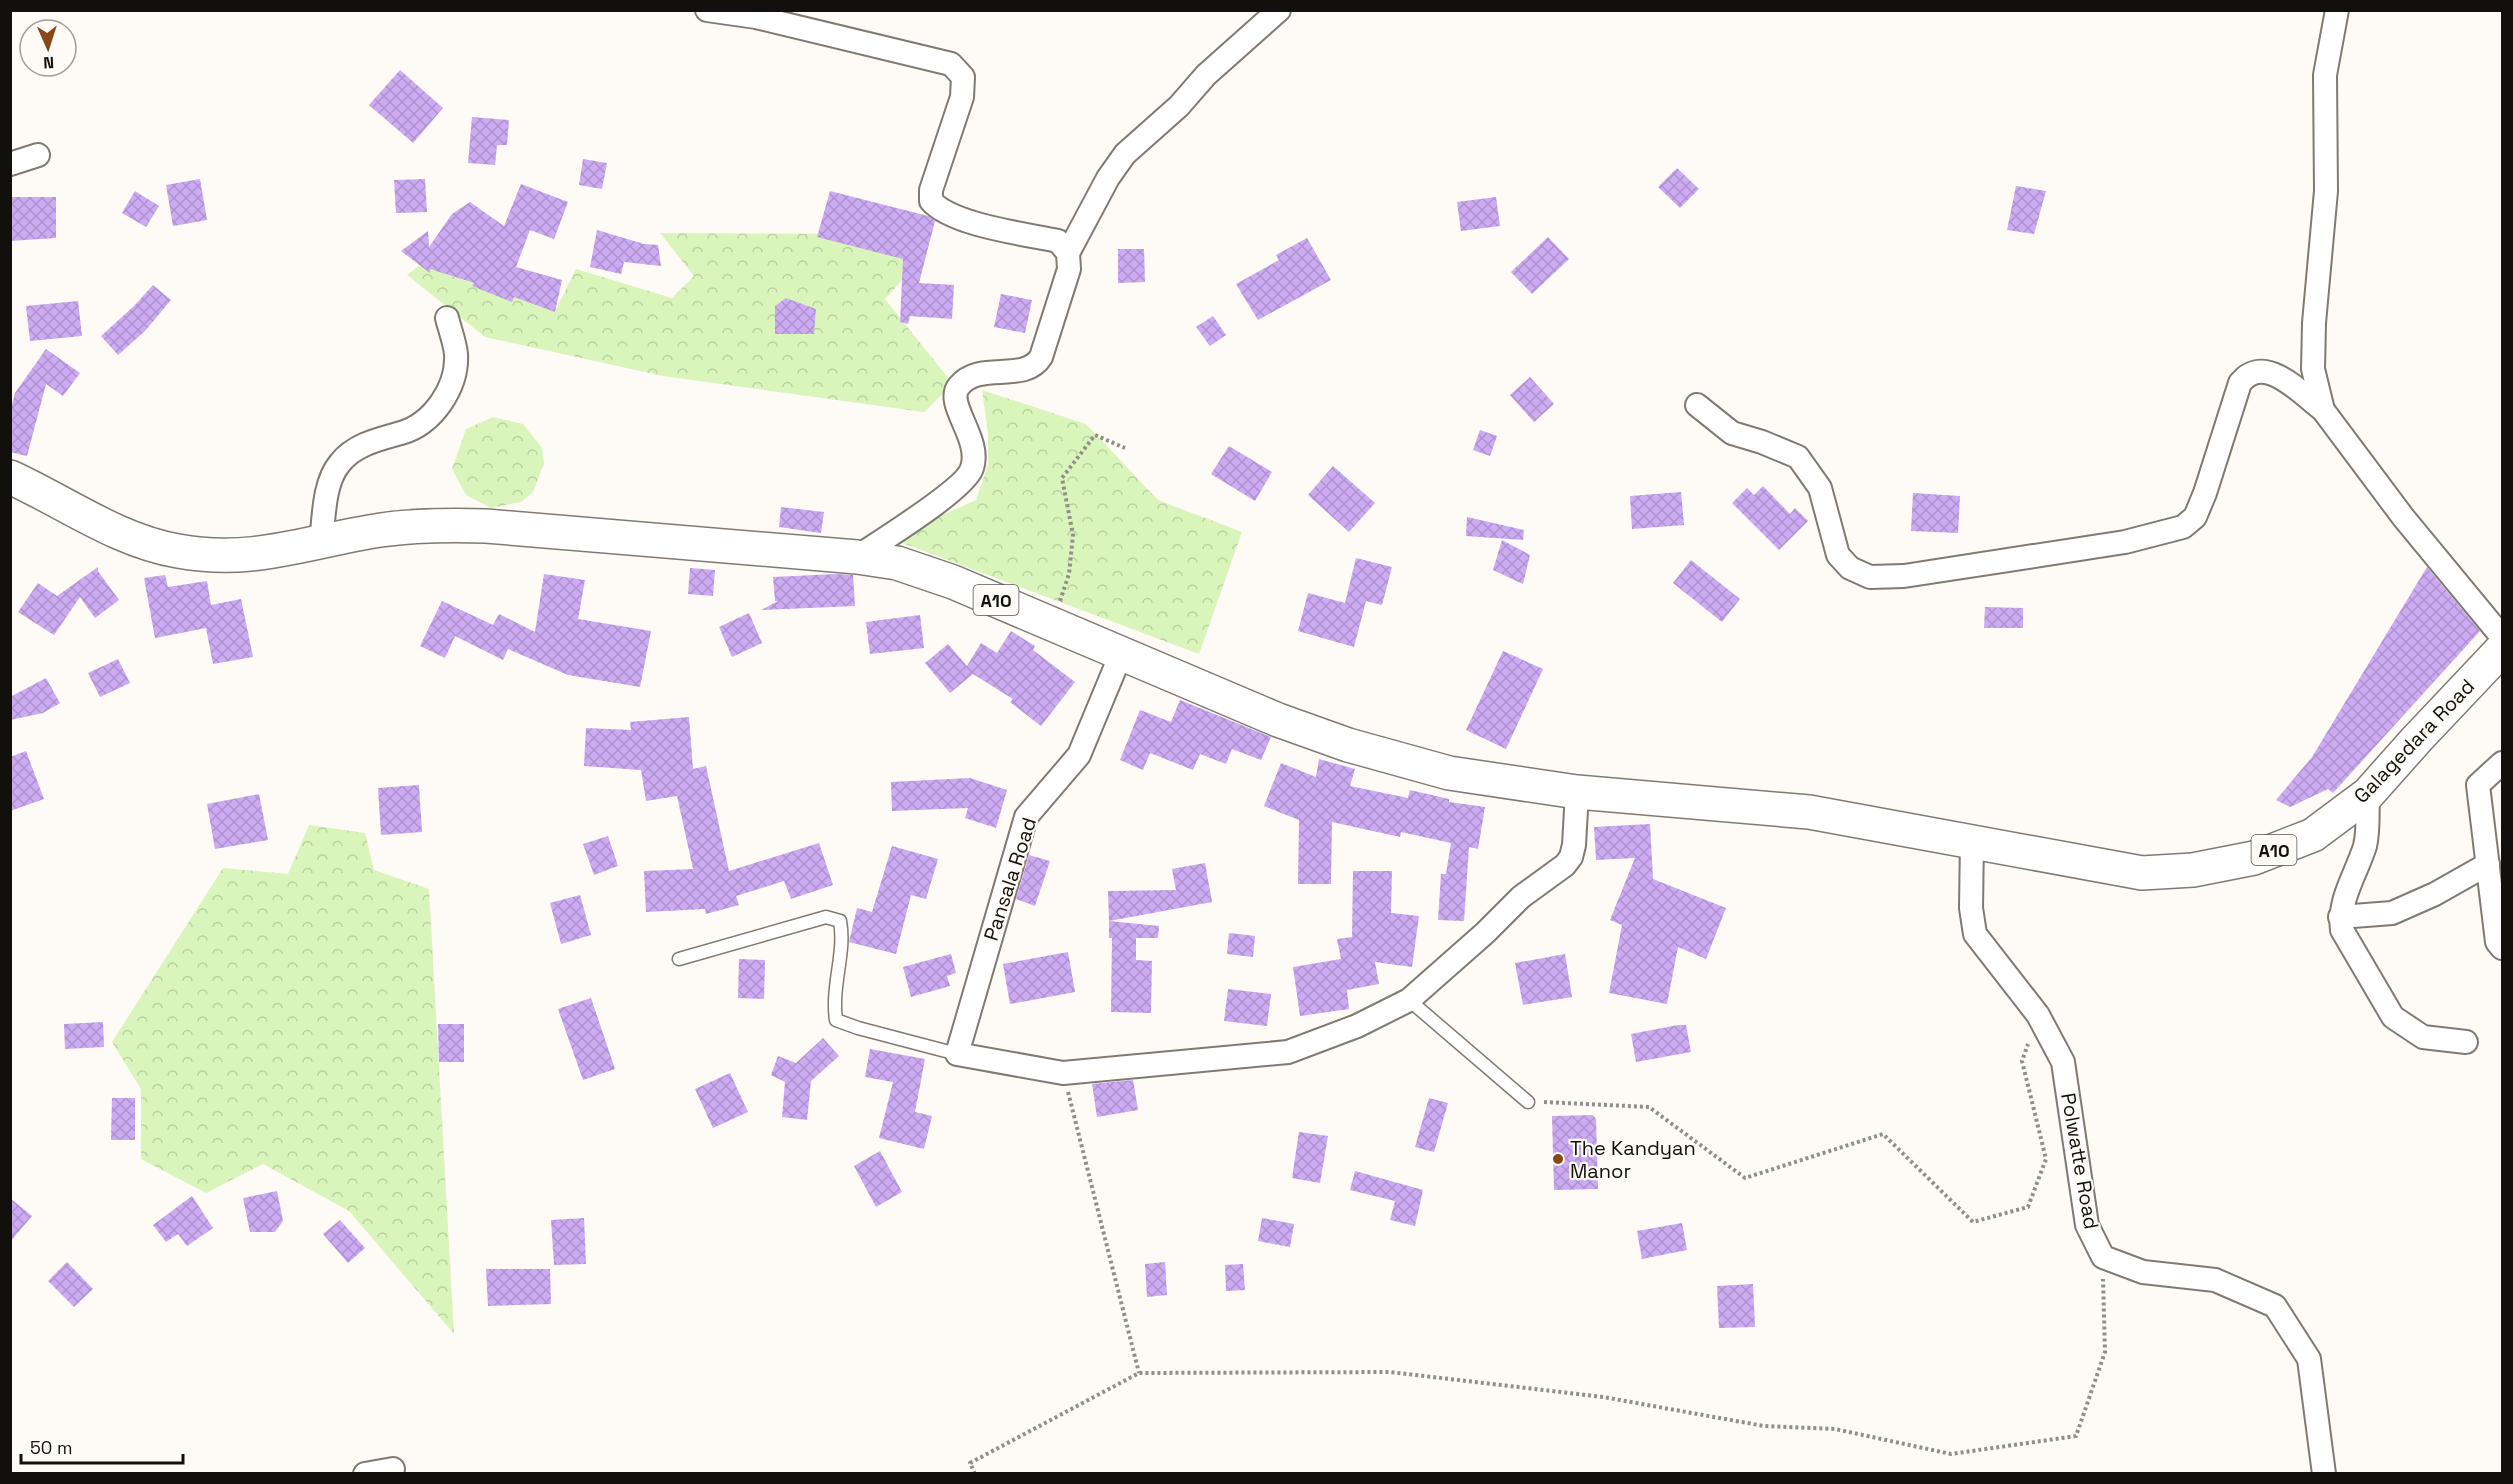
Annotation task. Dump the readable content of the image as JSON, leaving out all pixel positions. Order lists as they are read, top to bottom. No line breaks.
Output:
{"streets":{"highway":["A10","Galagedara Road"],"street":["Pansala Road","Polwatte Road"]},"crossings":[["A10","Galagedara Road"],["A10","Pansala Road"],["A10","Polwatte Road"],["Galagedara Road","Polwatte Road"]],"places":["The Kandyan Manor"],"scale_bar":"50 m","north":"bottom"}
